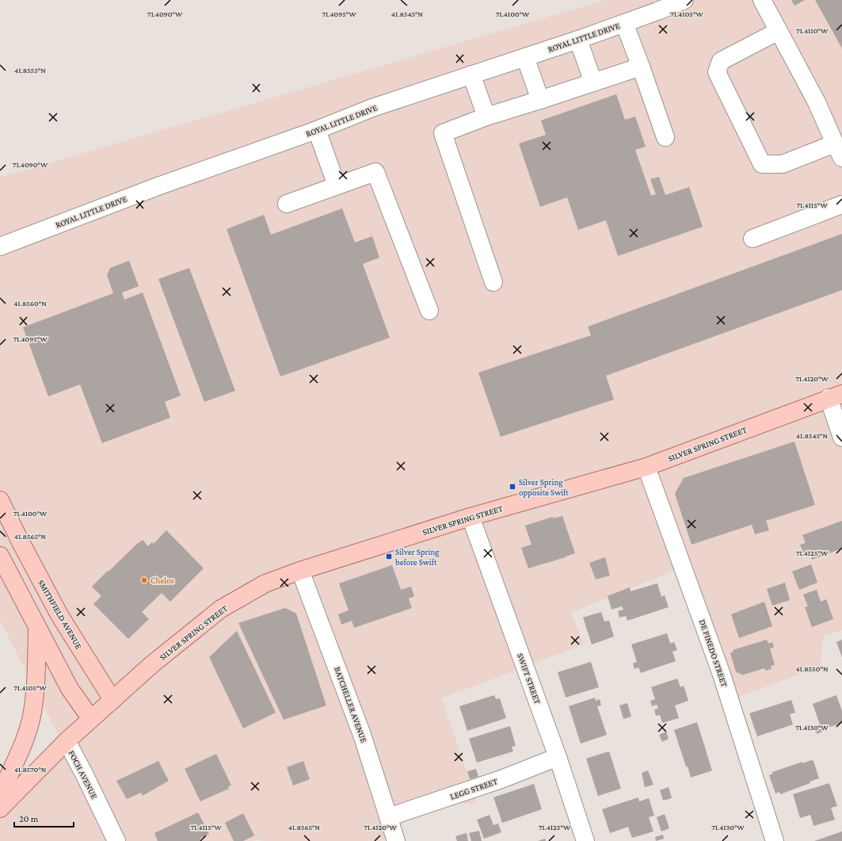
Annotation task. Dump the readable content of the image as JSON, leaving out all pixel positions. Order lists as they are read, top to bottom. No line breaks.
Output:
{"streets":{"main road":["SILVER SPRING STREET","SMITHFIELD AVENUE"],"street":["ROYAL LITTLE DRIVE","DE PINEDO STREET","SWIFT STREET","BATCHELLER AVENUE","FOCH AVENUE","LEGG STREET"]},"crossings":[["SILVER SPRING STREET","SMITHFIELD AVENUE"],["SILVER SPRING STREET","DE PINEDO STREET"],["SILVER SPRING STREET","SWIFT STREET"],["SILVER SPRING STREET","BATCHELLER AVENUE"],["SWIFT STREET","LEGG STREET"],["BATCHELLER AVENUE","LEGG STREET"]],"places":{"transit":["Silver Spring opposite Swift","Silver Spring before Swift"],"other":["Chelos"]},"scale_bar":"20 m","coordinates":["71.4090°W","71.4095°W","41.8545°N","71.4100°W","71.4105°W","71.4110°W","41.8555°N","71.4115°W","41.8560°N","71.4120°W","41.8565°N","71.4125°W","41.8550°N","71.4130°W","41.8570°N"]}
